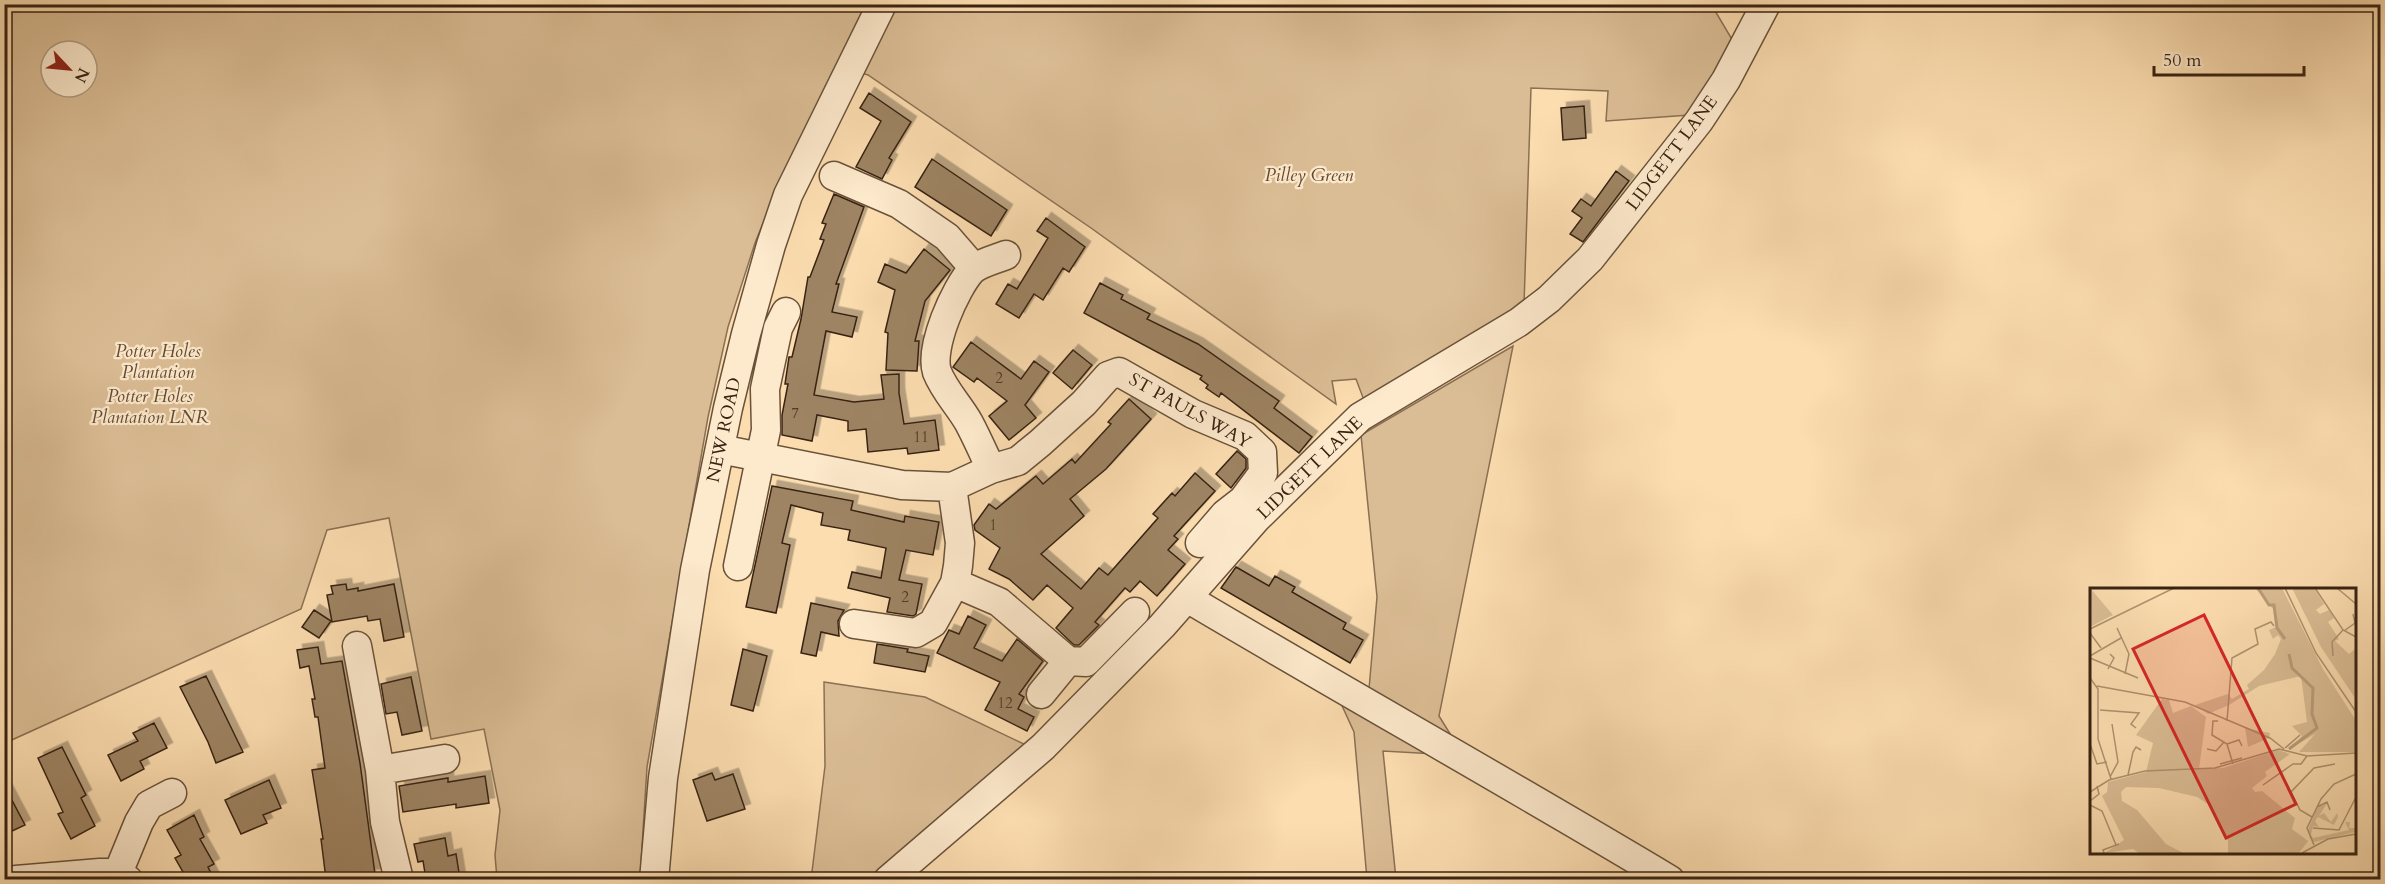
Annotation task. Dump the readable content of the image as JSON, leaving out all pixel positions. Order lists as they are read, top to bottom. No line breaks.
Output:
{"streets":{"street":["LIDGETT LANE","ST PAULS WAY","NEW ROAD"]},"crossings":[["ST PAULS WAY","NEW ROAD"]],"parks":["Pilley Green","Potter Holes Plantation","Potter Holes Plantation LNR"],"house_numbers":["2","7","11","1","2","12"],"scale_bar":"50 m","north":"bottom right"}
